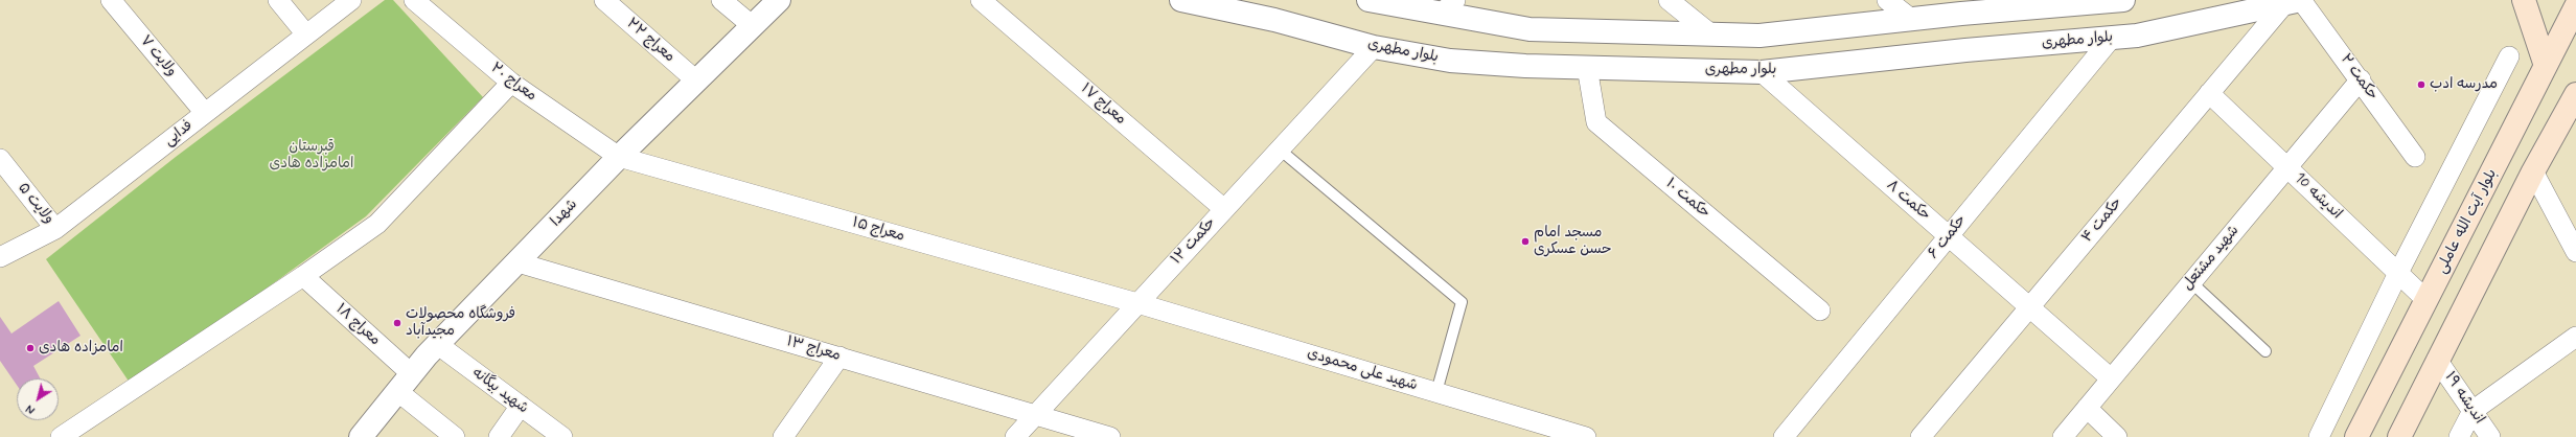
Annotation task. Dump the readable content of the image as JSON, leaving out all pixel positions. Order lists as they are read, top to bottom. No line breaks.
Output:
{"streets":{"main road":["بلوار آیت‌ الله عاملی"],"street":["معراج ۲۲","بلوار مطهری","ولایت ۷","حکمت ۲","معراج ۲۰","معراج ۱۷","فدایی","اندیشه 10","حکمت ۱۰","حکمت ۸","ولایت ۵","شهدا","حکمت ۴","معراج ۱۵","حکمت ۶","حکمت ۱۲","شهید مشتعل","معراج ۱۸","معراج ۱۳","شهید علی محمودی","شهید بیگانه","اندیشه ۱۹"]},"crossings":[["معراج ۲۲","شهدا"],["بلوار مطهری","حکمت ۲"],["بلوار مطهری","حکمت ۱۰"],["بلوار مطهری","حکمت ۸"],["بلوار مطهری","حکمت ۴"],["بلوار مطهری","حکمت ۶"],["بلوار مطهری","حکمت ۱۲"],["ولایت ۷","فدایی"],["حکمت ۲","حکمت ۴"],["حکمت ۲","شهید مشتعل"],["معراج ۲۰","شهدا"],["معراج ۲۰","معراج ۱۵"],["معراج ۱۷","حکمت ۱۲"],["فدایی","ولایت ۵"],["اندیشه 10","حکمت ۴"],["اندیشه 10","بلوار آیت‌ الله عاملی"],["اندیشه 10","شهید مشتعل"],["حکمت ۸","حکمت ۴"],["حکمت ۸","حکمت ۶"],["حکمت ۸","شهید مشتعل"],["شهدا","معراج ۱۵"],["شهدا","معراج ۱۸"],["شهدا","معراج ۱۳"],["شهدا","شهید بیگانه"],["معراج ۱۵","حکمت ۱۲"],["معراج ۱۵","شهید علی محمودی"],["حکمت ۱۲","معراج ۱۳"],["حکمت ۱۲","شهید علی محمودی"]],"parks":["قبرستان امامزاده هادی"],"places":["مدرسه ادب","مسجد امام حسن عسکری","فروشگاه محصولات مجیدآباد","امامزاده هادی"],"north":"bottom left"}
